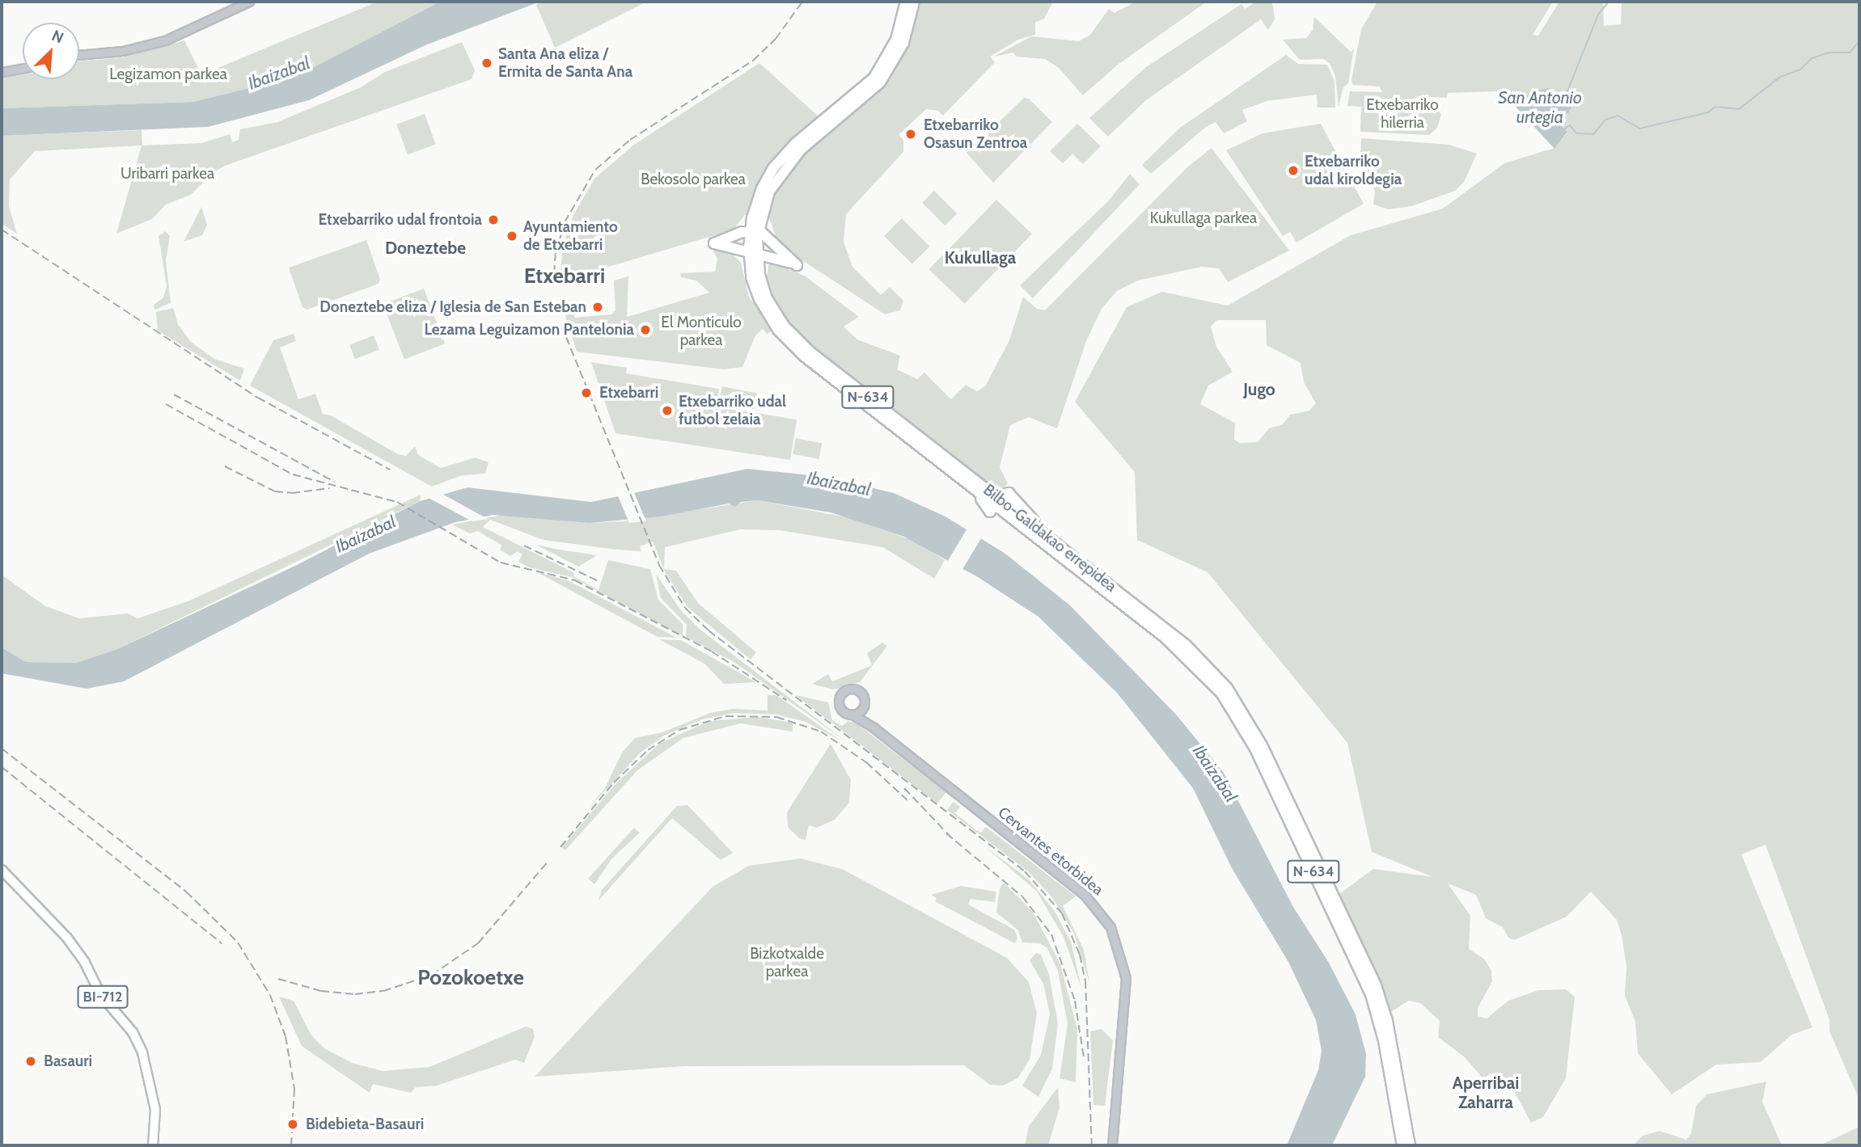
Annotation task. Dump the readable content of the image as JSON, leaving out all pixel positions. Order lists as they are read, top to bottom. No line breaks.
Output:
{"streets":{"highway":["N-634","Bilbo-Galdakao errepidea"],"main road":["BI-712"],"street":["Cervantes etorbidea"]},"districts":["Doneztebe","Kukullaga","Etxebarri","Jugo","Pozokoetxe","Aperribai Zaharra"],"water":["Ibaizabal","San Antonio urtegia"],"parks":["Legizamon parkea","Etxebarriko hilerria","Uribarri parkea","Bekosolo parkea","Kukullaga parkea","El Monticulo parkea","Bizkotxalde parkea"],"places":["Santa Ana eliza / Ermita de Santa Ana","Etxebarriko Osasun Zentroa","Etxebarriko udal kiroldegia","Etxebarriko udal frontoia","Ayuntamiento de Etxebarri","Doneztebe eliza / Iglesia de San Esteban","Lezama Leguizamon Pantelonia","Etxebarri","Etxebarriko udal futbol zelaia","Basauri","Bidebieta-Basauri"],"north":"top right"}
